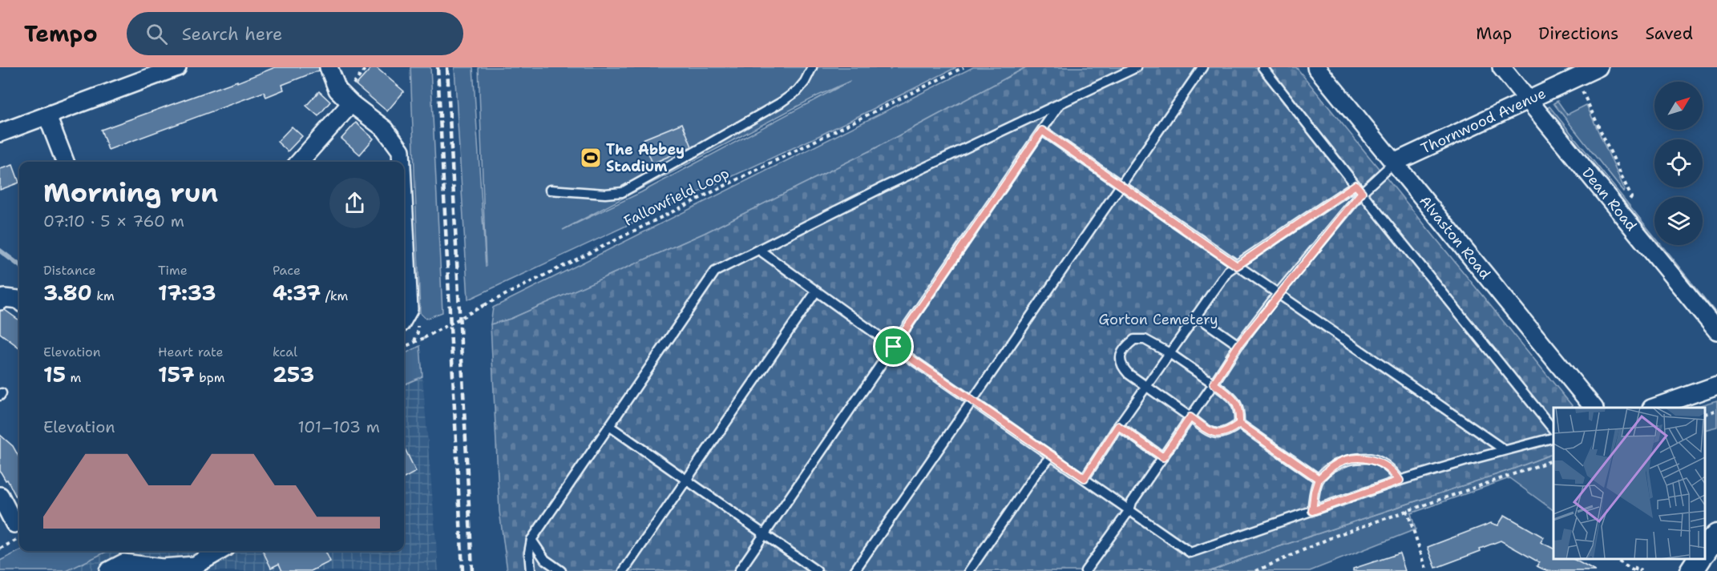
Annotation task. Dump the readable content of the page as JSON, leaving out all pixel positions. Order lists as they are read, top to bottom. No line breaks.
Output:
{"streets":{"street":["Thornwood Avenue","Dean Road","Alvaston Road"],"path":["Fallowfield Loop"]},"crossings":[["Thornwood Avenue","Dean Road"],["Thornwood Avenue","Alvaston Road"]],"parks":["Gorton Cemetery"],"places":{"sports":["The Abbey Stadium"]},"north":"top right","page":{"header":"Tempo","search":"Search here","nav":["Map","Directions","Saved"],"heading":["Morning run","07:10 · 5 × 760 m"],"stats":[["Distance","3.80 km"],["Time","17:33"],["Pace","4:37 /km"],["Elevation","15 m"],["Heart rate","157 bpm"],["kcal","253"]],"chart":["Elevation","101–103 m"]}}
